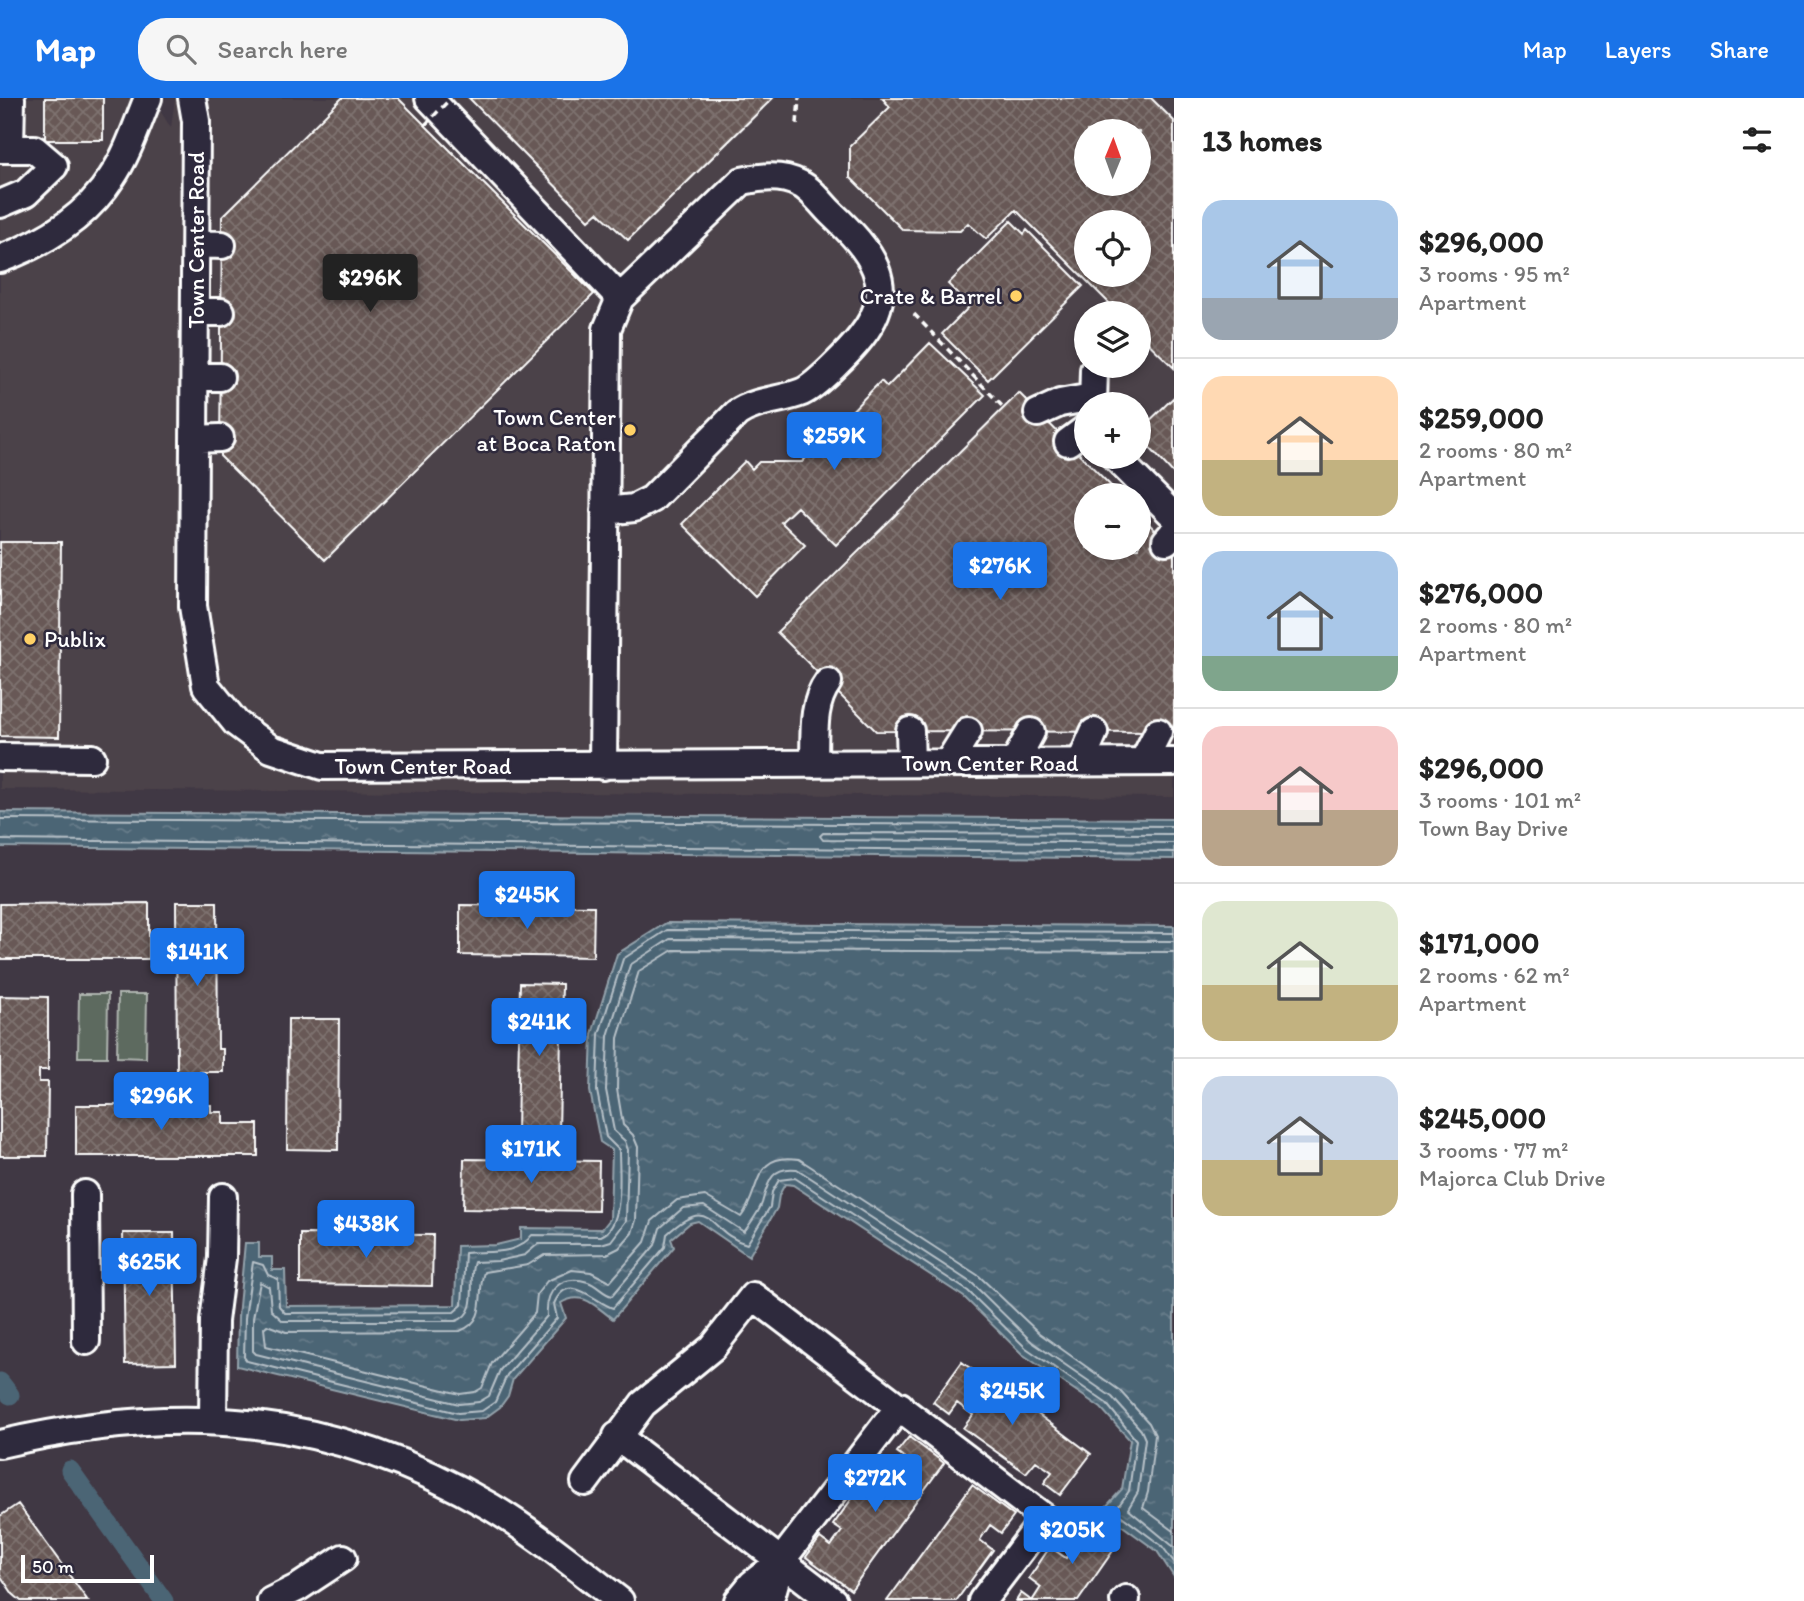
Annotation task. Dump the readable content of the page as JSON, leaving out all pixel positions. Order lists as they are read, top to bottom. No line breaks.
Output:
{"streets":{"street":["Town Center Road"]},"places":["Crate & Barrel","Town Center at Boca Raton","Publix"],"scale_bar":"50 m","north":"top","page":{"header":"Map","search":"Search here","nav":["Map","Layers","Share"],"heading":"13 homes","map_buttons":["+","−"],"list":[{"name":"$296,000","note":"3 rooms · 95 m² · Apartment"},{"name":"$259,000","note":"2 rooms · 80 m² · Apartment"},{"name":"$276,000","note":"2 rooms · 80 m² · Apartment"},{"name":"$296,000","note":"3 rooms · 101 m² · Town Bay Drive"},{"name":"$171,000","note":"2 rooms · 62 m² · Apartment"},{"name":"$245,000","note":"3 rooms · 77 m² · Majorca Club Drive"}],"price":["$296K","$259K","$276K","$245K","$141K","$241K","$296K","$171K","$438K","$625K","$245K","$272K","$205K"],"scale":"50 m"}}
